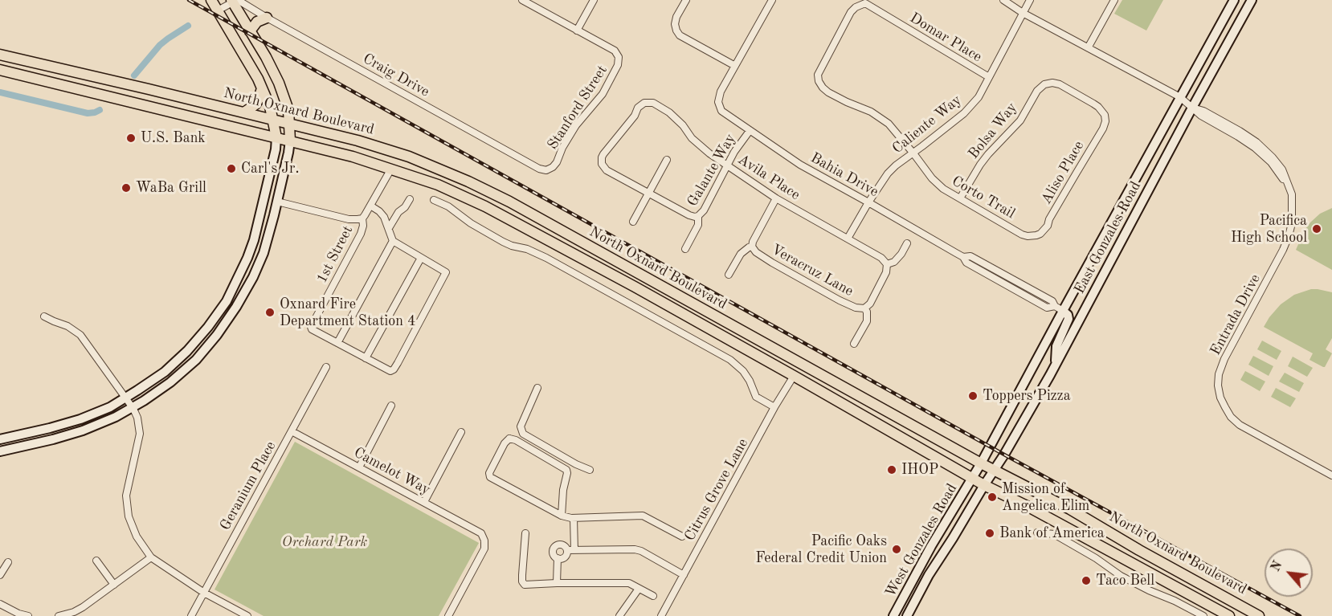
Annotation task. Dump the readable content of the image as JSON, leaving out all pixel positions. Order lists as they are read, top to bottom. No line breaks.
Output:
{"streets":{"main road":["North Oxnard Boulevard","East Gonzales Road","West Gonzales Road"],"street":["Domar Place","Craig Drive","Stanford Street","Caliente Way","Bolsa Way","Galante Way","Aliso Place","Bahia Drive","Avila Place","Corto Trail","1st Street","Veracruz Lane","Entrada Drive","Camelot Way","Geranium Place","Citrus Grove Lane"]},"crossings":[["Domar Place","Caliente Way"],["Domar Place","Corto Trail"],["Craig Drive","Stanford Street"],["North Oxnard Boulevard","East Gonzales Road"],["North Oxnard Boulevard","1st Street"],["North Oxnard Boulevard","Citrus Grove Lane"],["North Oxnard Boulevard","West Gonzales Road"],["Caliente Way","Bahia Drive"],["Caliente Way","Avila Place"],["Caliente Way","Corto Trail"],["Caliente Way","Entrada Drive"],["Bolsa Way","Aliso Place"],["Bolsa Way","Corto Trail"],["Galante Way","Bahia Drive"],["Galante Way","Avila Place"],["Aliso Place","Corto Trail"],["Bahia Drive","East Gonzales Road"],["East Gonzales Road","Entrada Drive"],["East Gonzales Road","West Gonzales Road"],["Camelot Way","Geranium Place"]],"parks":["Orchard Park"],"places":["U.S. Bank","Carl's Jr.","WaBa Grill","Pacifica High School","Oxnard Fire Department Station 4","Toppers Pizza","IHOP","Mission of Angelica Elim","Bank of America","Pacific Oaks Federal Credit Union","Taco Bell"],"north":"top left"}
